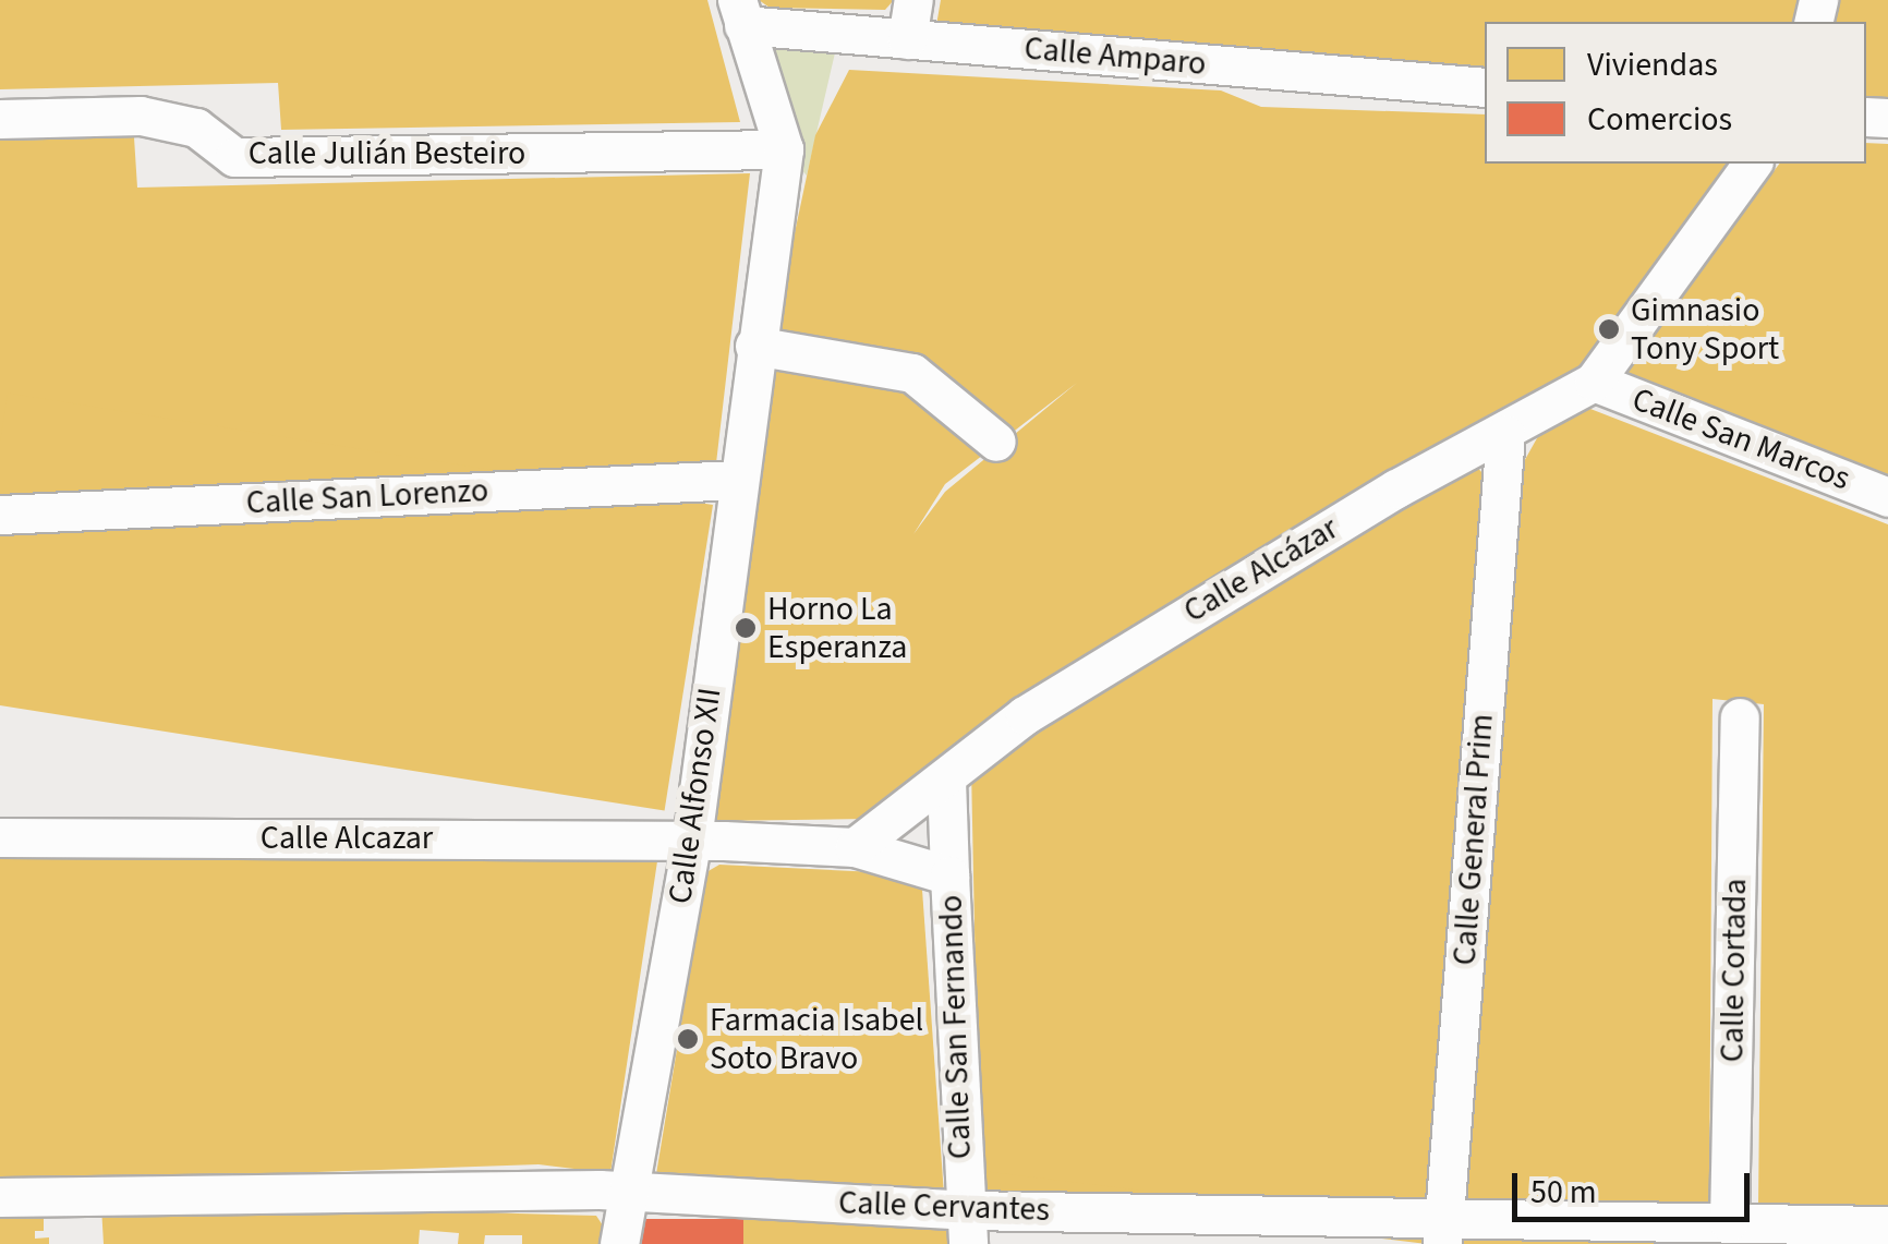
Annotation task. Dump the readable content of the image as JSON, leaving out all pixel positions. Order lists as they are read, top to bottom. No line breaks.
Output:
{"streets":{"street":["Calle Amparo","Calle Julián Besteiro","Calle San Marcos","Calle San Lorenzo","Calle Alcázar","Calle Alfonso XII","Calle Alcazar","Calle General Prim","Calle Cortada","Calle San Fernando","Calle Cervantes"]},"crossings":[["Calle Amparo","Calle Alfonso XII"],["Calle Julián Besteiro","Calle Alfonso XII"],["Calle San Marcos","Calle Alcázar"],["Calle San Lorenzo","Calle Alfonso XII"],["Calle Alcázar","Calle General Prim"],["Calle Alcázar","Calle San Fernando"],["Calle Alfonso XII","Calle Alcazar"],["Calle Alfonso XII","Calle Cervantes"],["Calle General Prim","Calle Cervantes"],["Calle Cortada","Calle Cervantes"],["Calle San Fernando","Calle Cervantes"]],"places":["Gimnasio Tony Sport","Horno La Esperanza","Farmacia Isabel Soto Bravo"],"legend":["Viviendas","Comercios"],"scale_bar":"50 m"}
